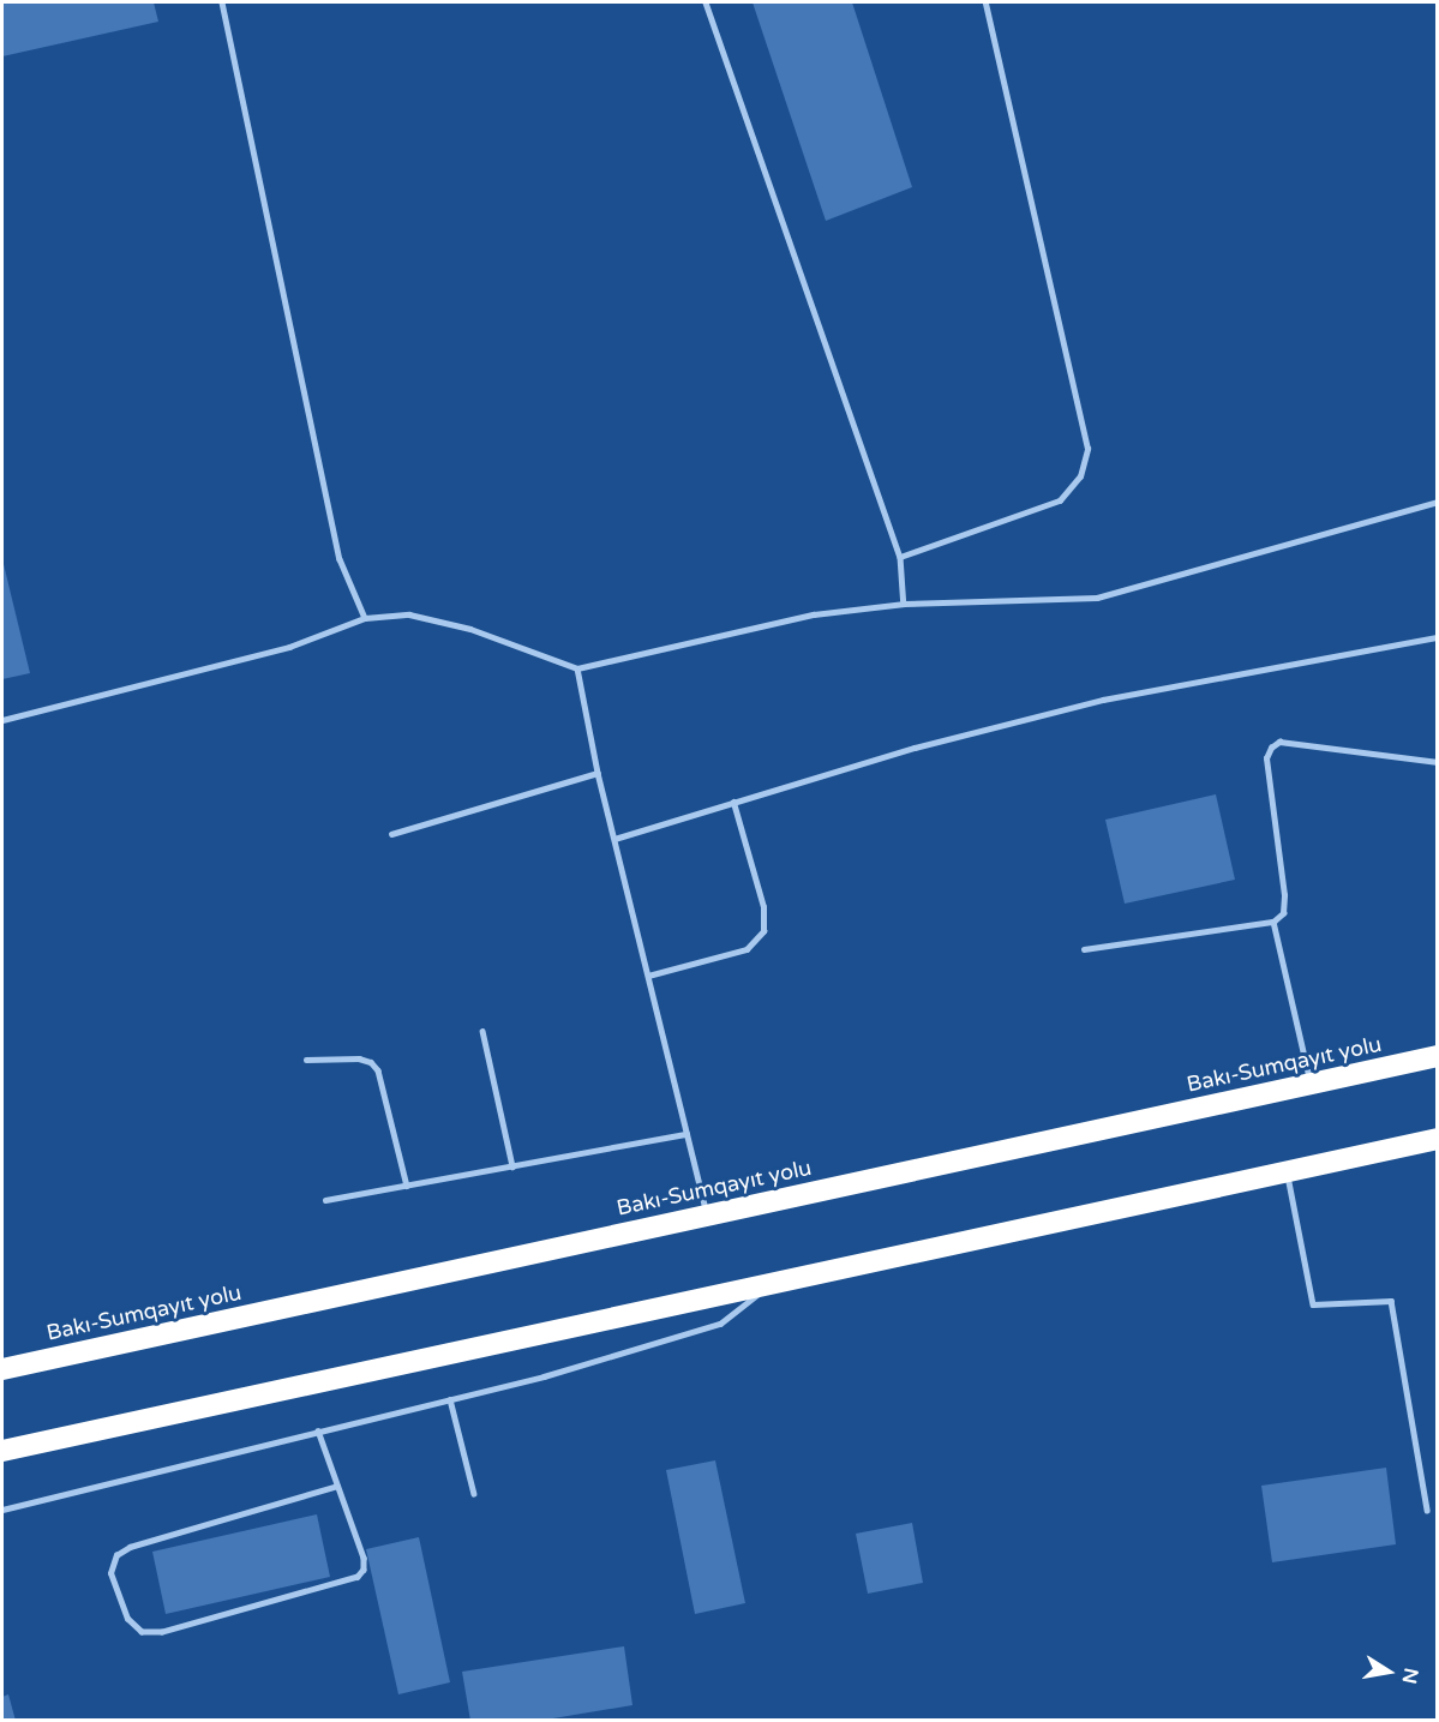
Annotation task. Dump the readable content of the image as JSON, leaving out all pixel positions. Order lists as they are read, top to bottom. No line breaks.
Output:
{"streets":{"highway":["Bakı-Sumqayıt yolu"]},"north":"right"}
